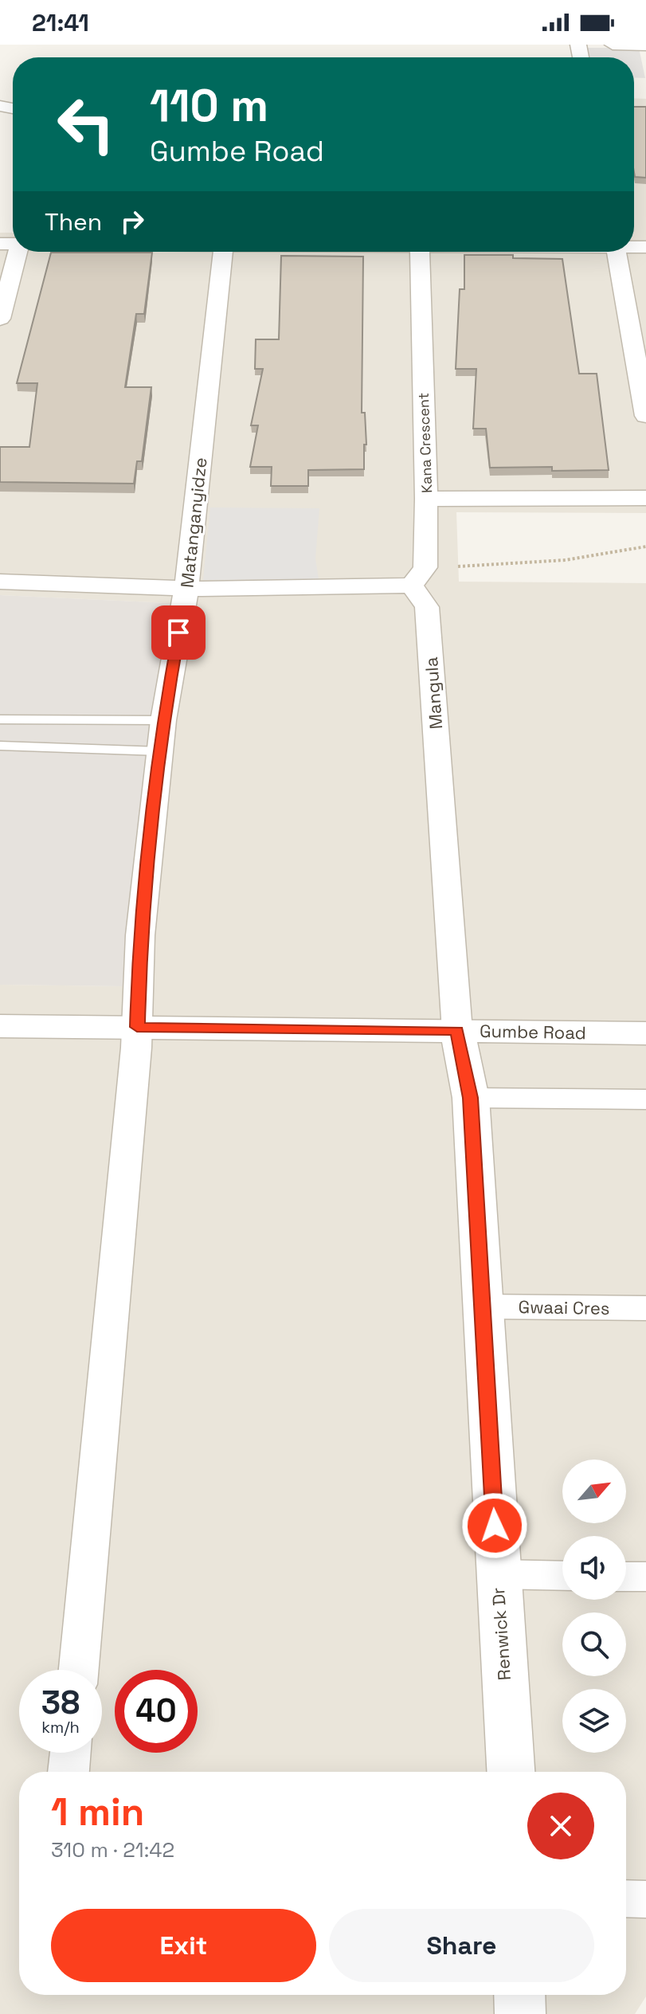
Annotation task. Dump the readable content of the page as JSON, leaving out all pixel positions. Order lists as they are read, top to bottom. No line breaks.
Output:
{"streets":{"street":["Kana Crescent","Matanganyidze","Mangula","Gumbe Road","Gwaai Cres","Renwick Dr"]},"crossings":[["Matanganyidze","Gumbe Road"],["Mangula","Gumbe Road"],["Mangula","Renwick Dr"],["Gumbe Road","Renwick Dr"],["Gwaai Cres","Renwick Dr"]],"north":"top right","page":{"status":"21:41","turn":["110 m","Gumbe Road"],"then":"Then","speed":"38 km/h","limit":"40","heading":["1 min","310 m · 21:42"],"buttons":["Exit","Share"]}}
